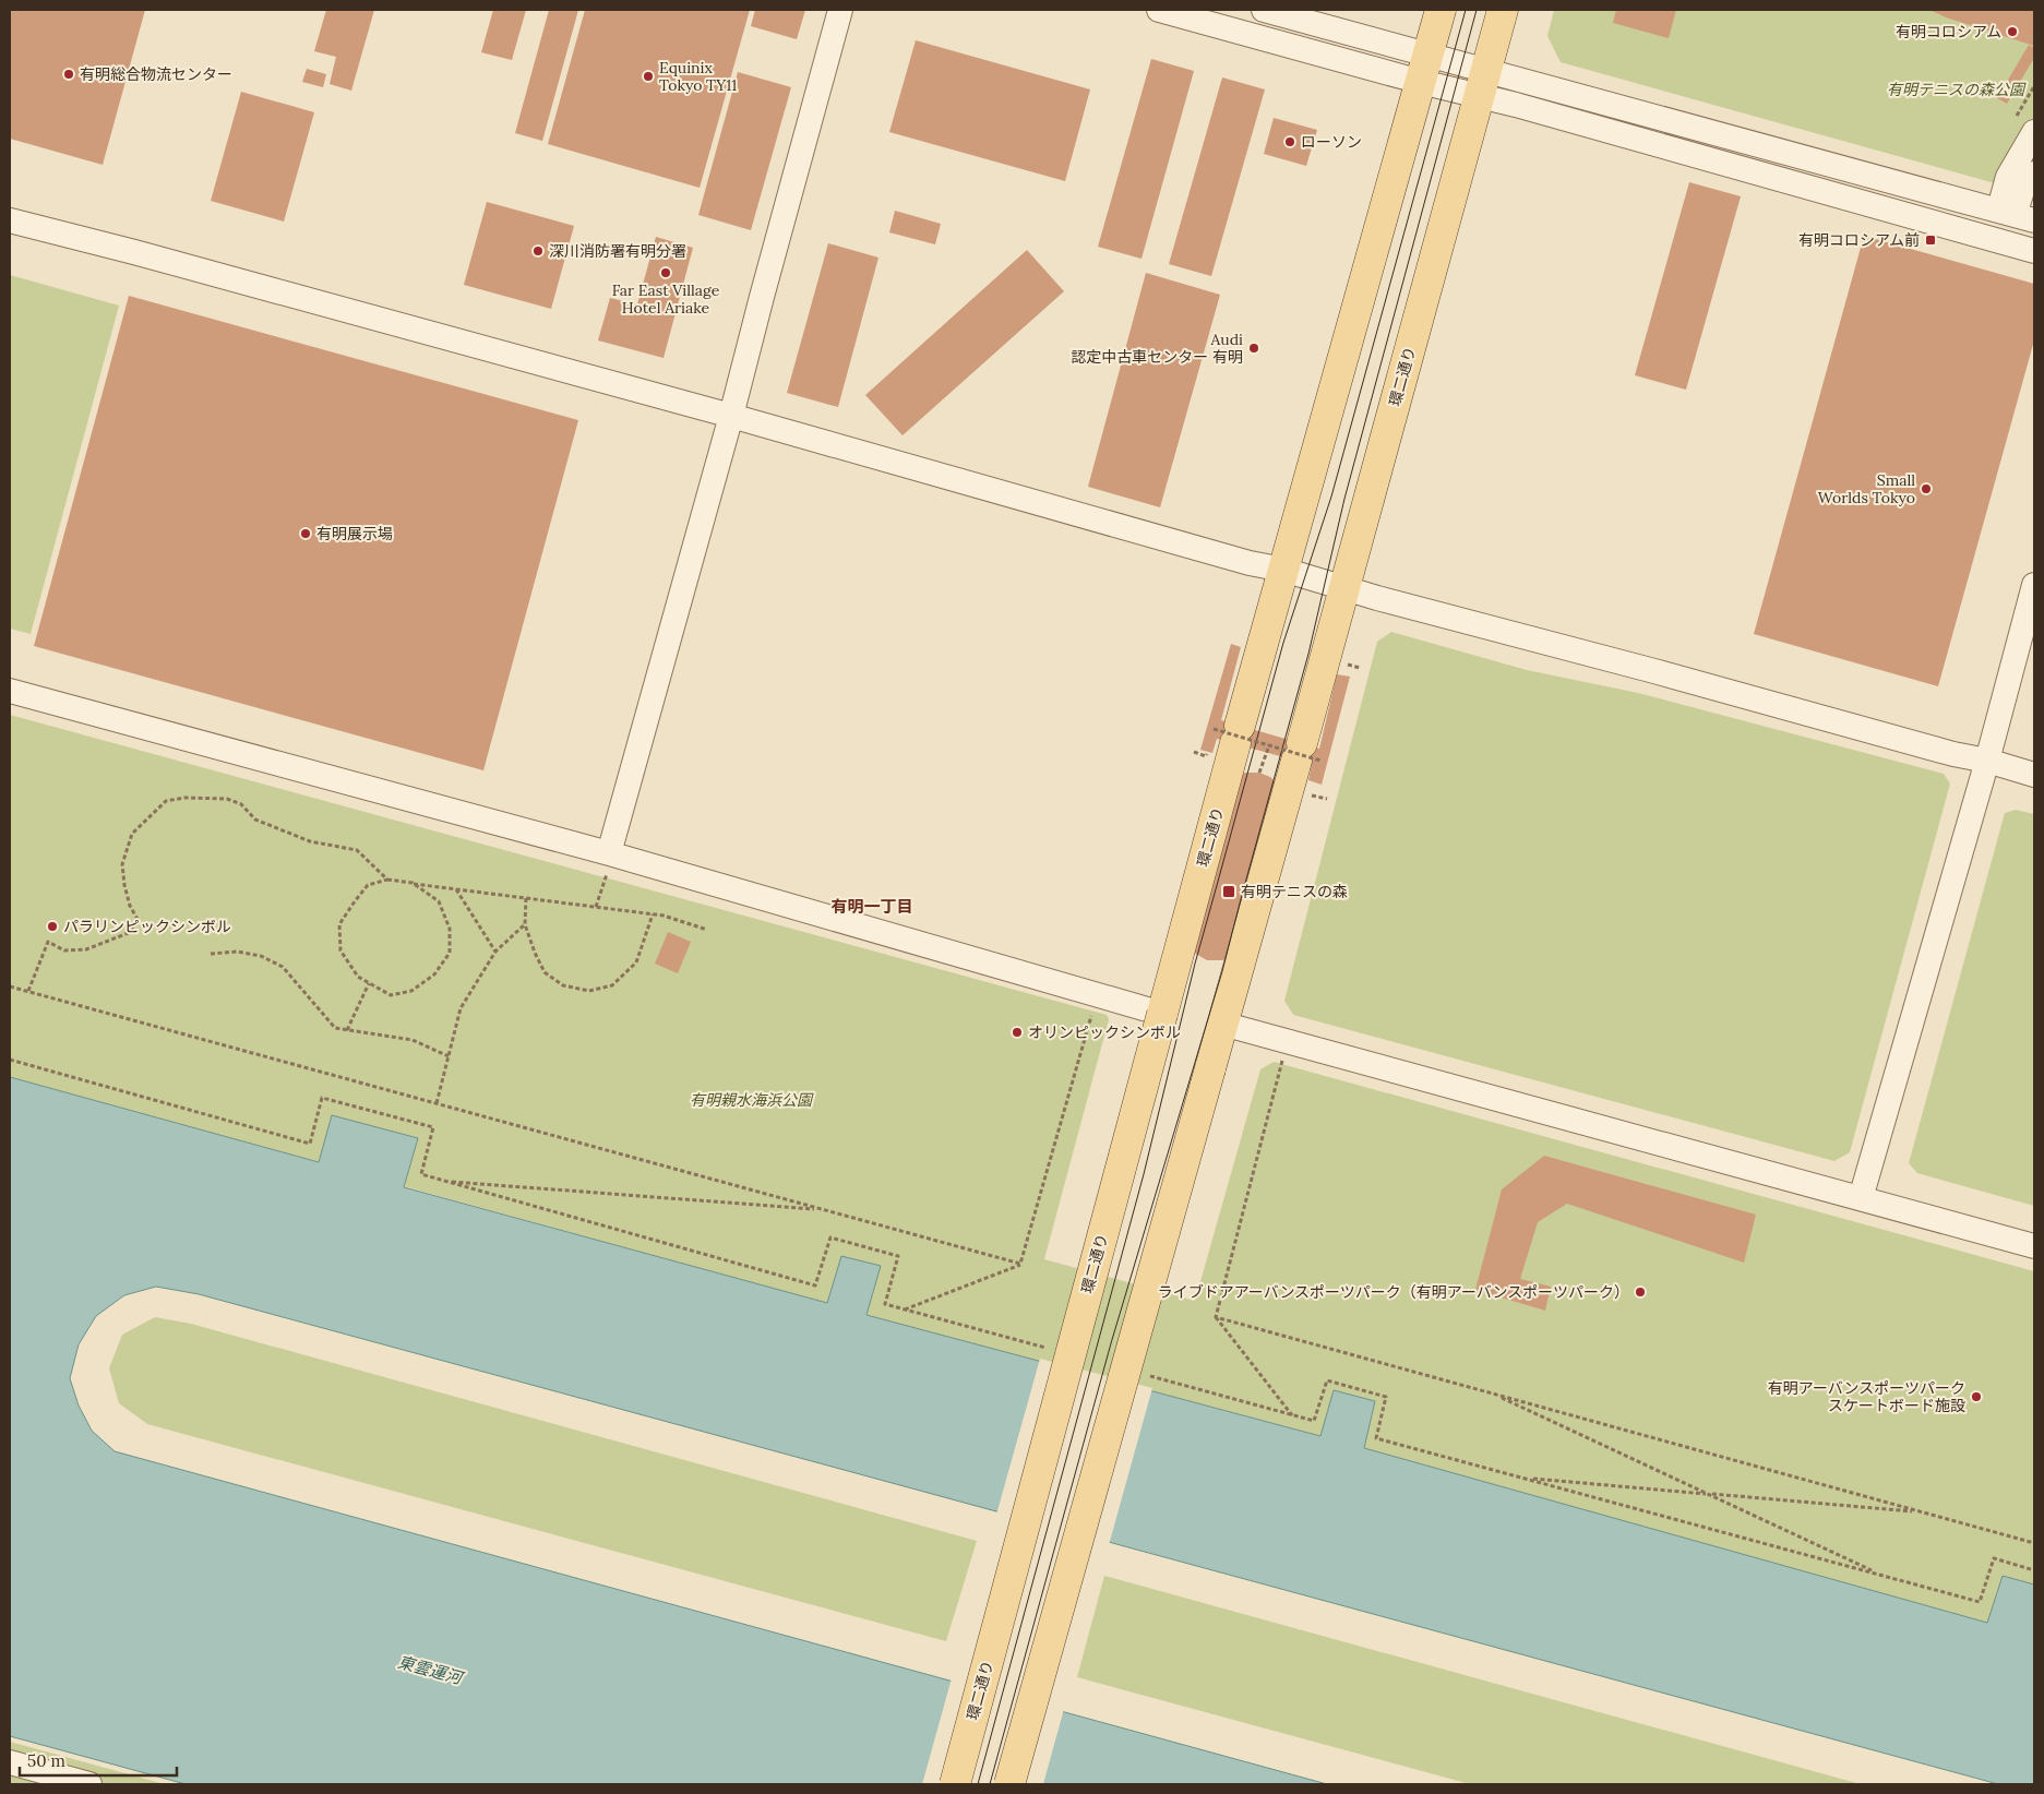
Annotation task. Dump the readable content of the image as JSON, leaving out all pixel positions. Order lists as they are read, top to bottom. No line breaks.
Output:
{"streets":{"main road":["環二通り"]},"districts":["有明一丁目"],"water":["東雲運河"],"parks":["有明テニスの森公園","有明親水海浜公園"],"places":{"other":["有明コロシアム","有明総合物流センター","Equinix Tokyo TY11","ローソン","深川消防署有明分署","Far East Village Hotel Ariake","Audi 認定中古車センター 有明","Small Worlds Tokyo","有明展示場","パラリンピックシンボル","オリンピックシンボル","ライブドアアーバンスポーツパーク（有明アーバンスポーツパーク）","有明アーバンスポーツパーク スケートボード施設"],"transit":["有明コロシアム前","有明テニスの森"]},"scale_bar":"50 m"}
